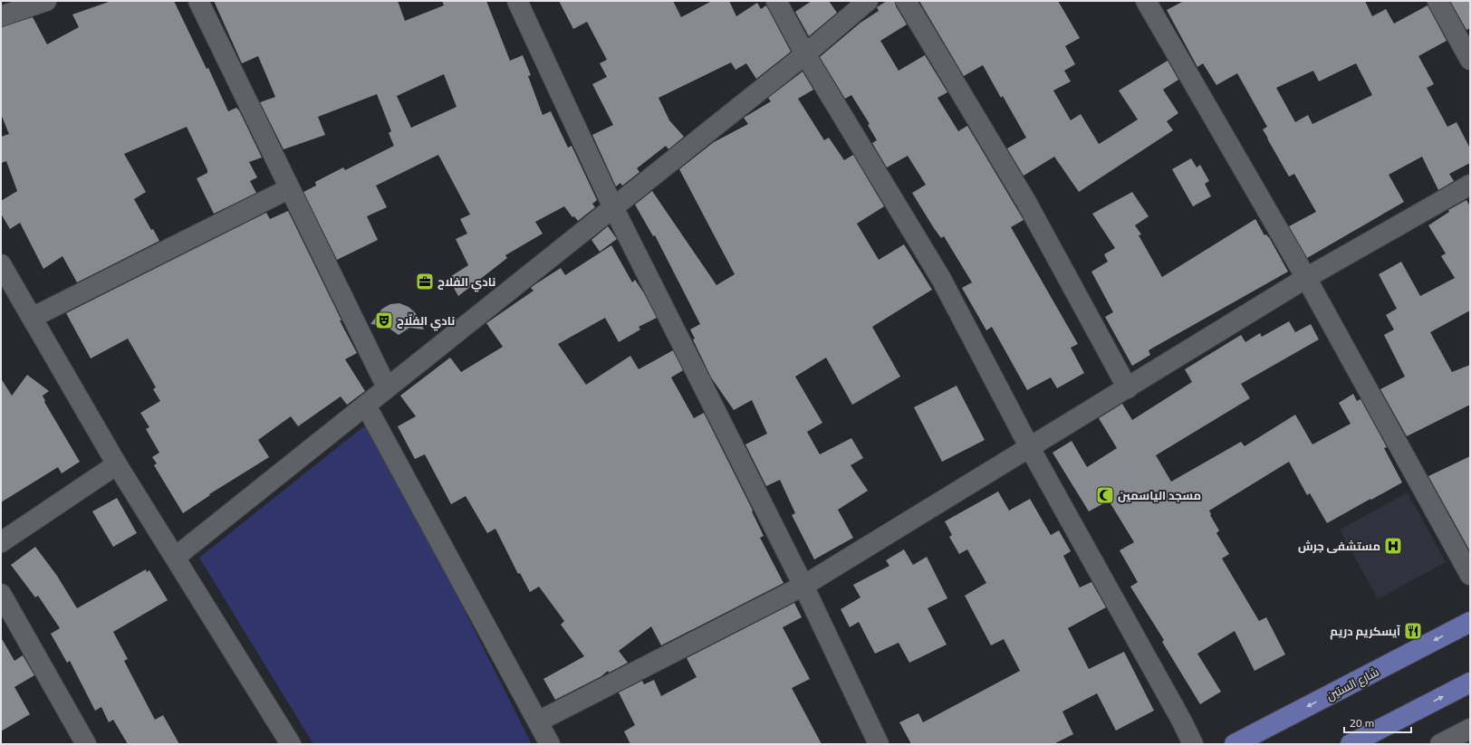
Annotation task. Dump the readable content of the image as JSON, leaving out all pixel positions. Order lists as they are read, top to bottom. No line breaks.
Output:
{"streets":{"main road":["شارع الستين"]},"places":{"office":["نادي الفلاح"],"theatre":["نادي الفلّاح"],"mosque":["مسجد الياسمين"],"hospital":["مستشفى جرش"],"restaurant":["آيسكريم دريم"]},"scale_bar":"20 m"}
